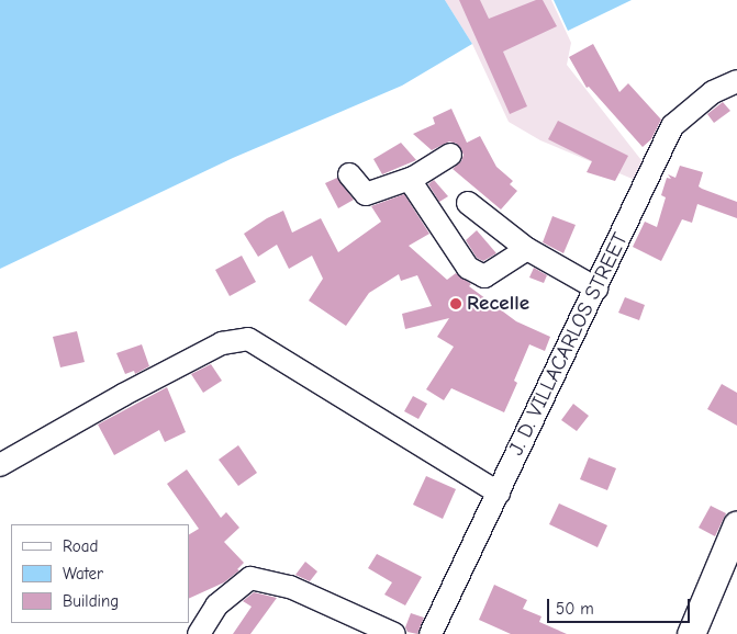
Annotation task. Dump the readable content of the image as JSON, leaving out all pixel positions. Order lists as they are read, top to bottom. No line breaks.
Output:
{"streets":{"street":["J. D. VILLACARLOS STREET"]},"places":["Recelle"],"legend":["Road","Water","Building"],"scale_bar":"50 m"}
